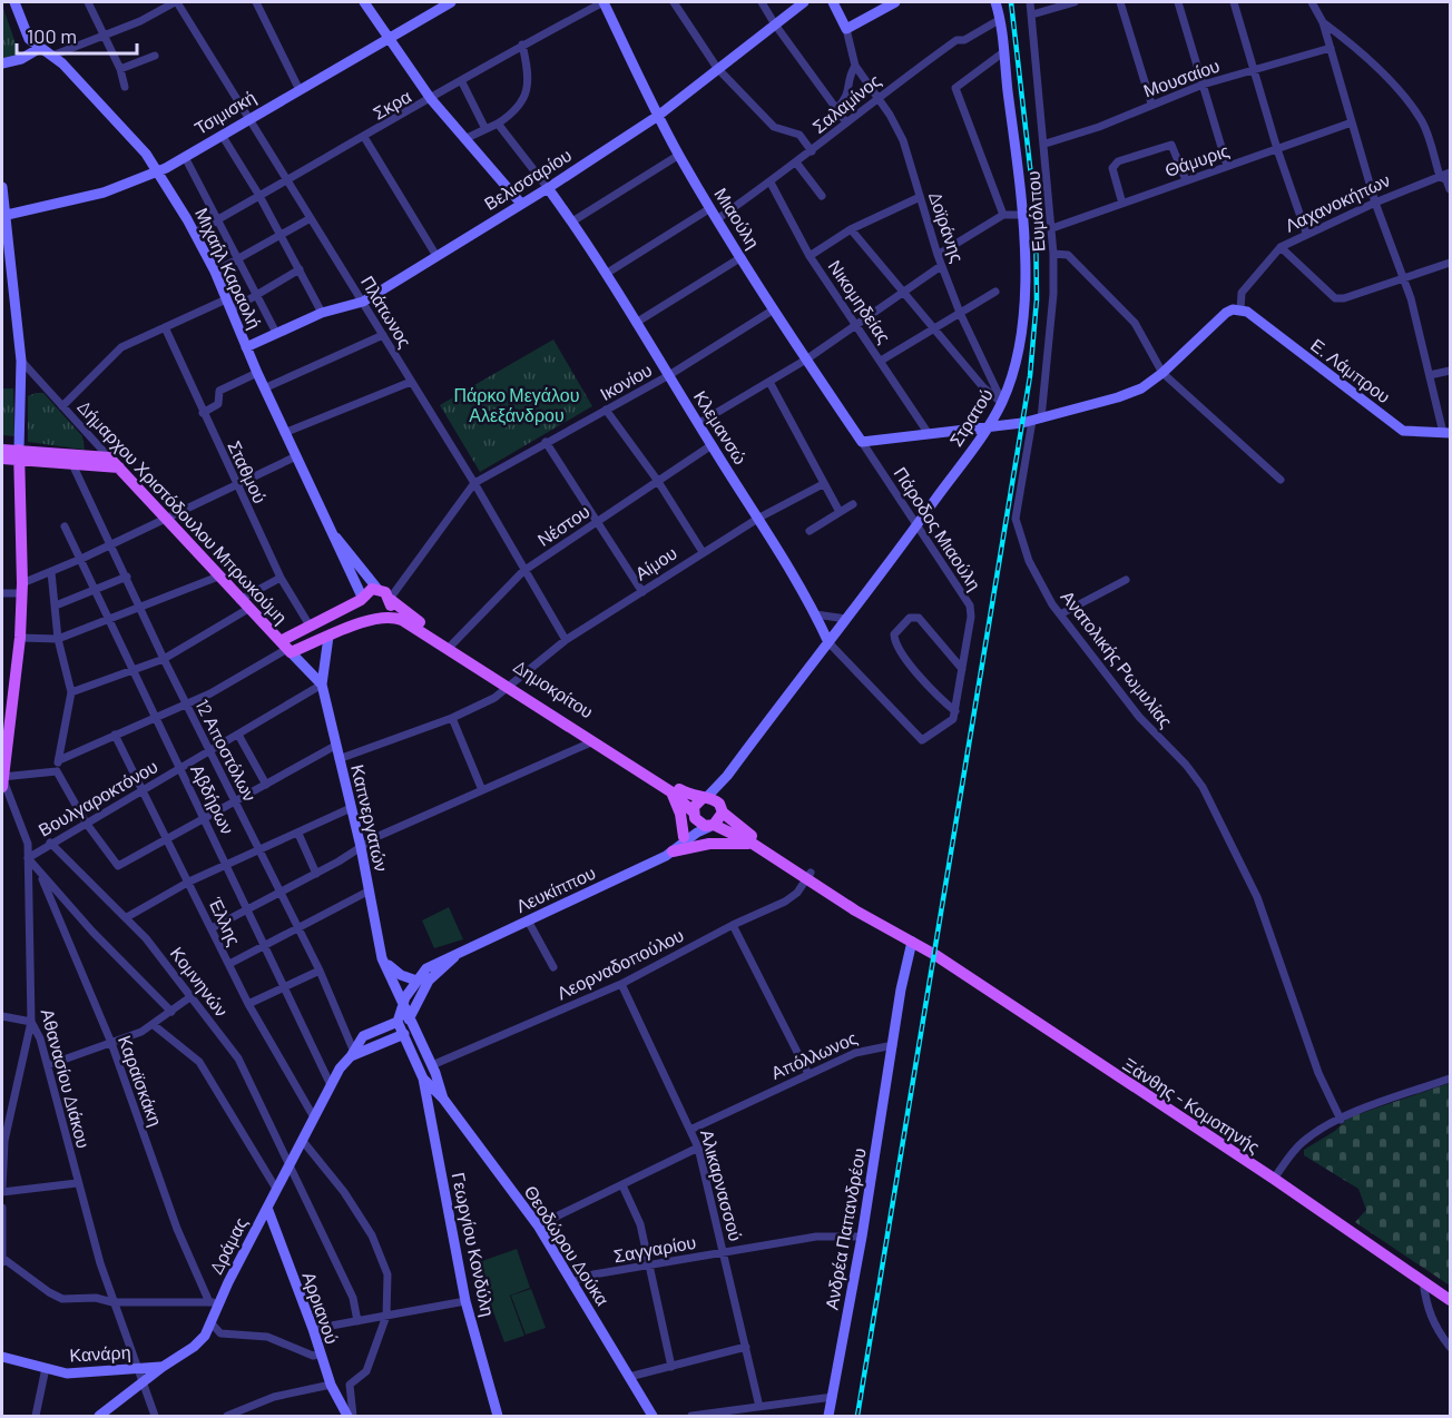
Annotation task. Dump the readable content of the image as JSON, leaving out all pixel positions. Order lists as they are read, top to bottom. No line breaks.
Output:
{"streets":{"main road":["Δήμαρχου Χριστόδουλου Μπρωκούμη","Δημοκρίτου","Ξάνθης - Κομοτηνής"],"street":["Μουσαίου","Σαλαμίνος","Σκρα","Τσιμισκή","Θάμυρις","Βελισσαρίου","Λαχανοκήπων","Ευμόλπου","Μιαούλη","Δοϊράνης","Μιχαήλ Καραολή","Νικομηδείας","Πλάτωνος","Ε. Λάμπρου","Ικονίου","Στρατού","Κλεμανσώ","Σταθμού","Νέστου","Πάροδος Μιαούλη","Αίμου","Ανατολικής Ρωμυλίας","12 Αποστόλων","Βουλγαροκτόνου","Αβδήρων","Καπνεργατών","Λευκίππου","Έλλης","Λεορναδοπούλου","Κομνηνών","Απόλλωνος","Αθανασίου Διάκου","Καραϊσκάκη","Αλικαρνασσού","Ανδρέα Παπανδρέου","Γεωργίου Κονδύλη","Δράμας","Θεοδώρου Δούκα","Σαγγαρίου","Αρριανού","Κανάρη"]},"crossings":[["Μουσαίου","Ευμόλπου"],["Σαλαμίνος","Μιαούλη"],["Σαλαμίνος","Δοϊράνης"],["Σαλαμίνος","Νικομηδείας"],["Σαλαμίνος","Στρατού"],["Σκρα","Μιαούλη"],["Σκρα","Μιχαήλ Καραολή"],["Σκρα","Πλάτωνος"],["Τσιμισκή","Μιχαήλ Καραολή"],["Τσιμισκή","Πλάτωνος"],["Θάμυρις","Ευμόλπου"],["Βελισσαρίου","Μιαούλη"],["Βελισσαρίου","Μιχαήλ Καραολή"],["Βελισσαρίου","Πλάτωνος"],["Βελισσαρίου","Κλεμανσώ"],["Λαχανοκήπων","Ε. Λάμπρου"],["Ευμόλπου","Ανατολικής Ρωμυλίας"],["Μιαούλη","Ικονίου"],["Μιαούλη","Πάροδος Μιαούλη"],["Δοϊράνης","Στρατού"],["Μιχαήλ Καραολή","Ικονίου"],["Μιχαήλ Καραολή","Δημοκρίτου"],["Πλάτωνος","Ικονίου"],["Πλάτωνος","Νέστου"],["Πλάτωνος","Αίμου"],["Ικονίου","Κλεμανσώ"],["Ικονίου","Δημοκρίτου"],["Στρατού","Κλεμανσώ"],["Στρατού","Πάροδος Μιαούλη"],["Στρατού","Δημοκρίτου"],["Στρατού","Λευκίππου"],["Κλεμανσώ","Νέστου"],["Κλεμανσώ","Πάροδος Μιαούλη"],["Κλεμανσώ","Αίμου"],["Δήμαρχου Χριστόδουλου Μπρωκούμη","Βουλγαροκτόνου"],["Δήμαρχου Χριστόδουλου Μπρωκούμη","Καπνεργατών"],["Νέστου","Δημοκρίτου"],["Αίμου","Δημοκρίτου"],["Αίμου","Καπνεργατών"],["Δημοκρίτου","Λευκίππου"],["12 Αποστόλων","Βουλγαροκτόνου"],["12 Αποστόλων","Δράμας"],["Βουλγαροκτόνου","Αβδήρων"],["Βουλγαροκτόνου","Καπνεργατών"],["Βουλγαροκτόνου","Έλλης"],["Βουλγαροκτόνου","Κομνηνών"],["Βουλγαροκτόνου","Αθανασίου Διάκου"],["Αβδήρων","Δράμας"],["Καπνεργατών","Λευκίππου"],["Καπνεργατών","Θεοδώρου Δούκα"],["Λευκίππου","Δράμας"],["Λευκίππου","Θεοδώρου Δούκα"],["Έλλης","Δράμας"],["Λεορναδοπούλου","Αλικαρνασσού"],["Λεορναδοπούλου","Θεοδώρου Δούκα"],["Κομνηνών","Δράμας"],["Απόλλωνος","Αλικαρνασσού"],["Απόλλωνος","Ανδρέα Παπανδρέου"],["Αθανασίου Διάκου","Δράμας"],["Αθανασίου Διάκου","Κανάρη"],["Καραϊσκάκη","Δράμας"],["Αλικαρνασσού","Σαγγαρίου"],["Ανδρέα Παπανδρέου","Σαγγαρίου"],["Γεωργίου Κονδύλη","Θεοδώρου Δούκα"],["Δράμας","Θεοδώρου Δούκα"],["Δράμας","Αρριανού"],["Δράμας","Κανάρη"],["Θεοδώρου Δούκα","Σαγγαρίου"]],"parks":["Πάρκο Μεγάλου Αλεξάνδρου"],"scale_bar":"100 m"}
